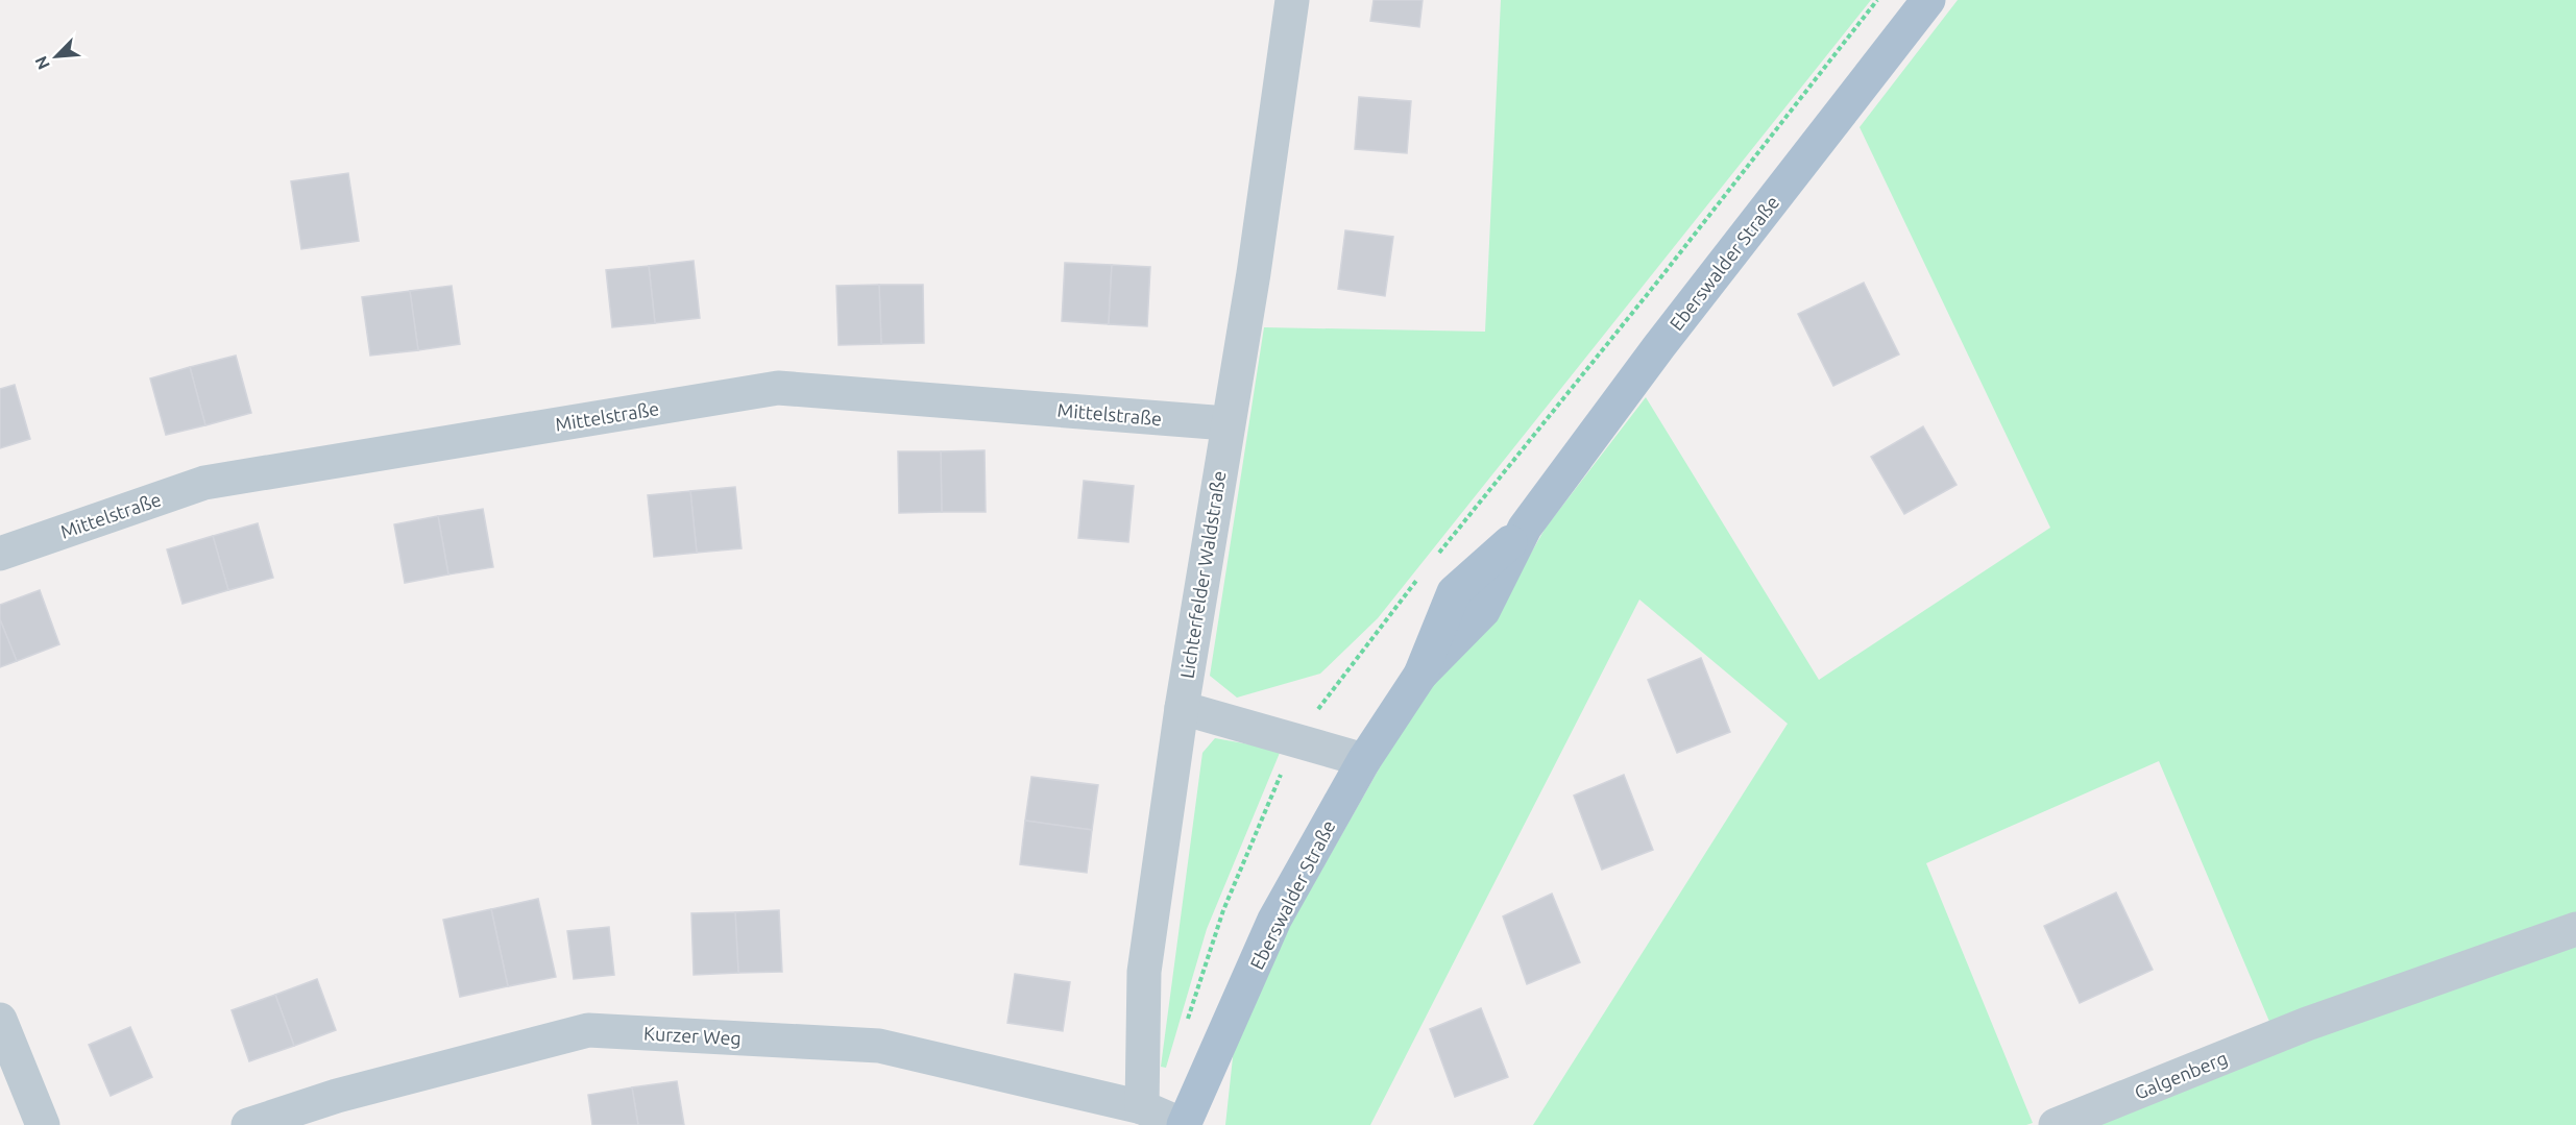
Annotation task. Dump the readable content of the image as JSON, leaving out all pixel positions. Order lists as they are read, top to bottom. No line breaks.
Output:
{"streets":{"main road":["Eberswalder Straße"],"street":["Mittelstraße","Lichterfelder Waldstraße","Kurzer Weg","Galgenberg"]},"crossings":[["Mittelstraße","Lichterfelder Waldstraße"],["Lichterfelder Waldstraße","Kurzer Weg"]],"north":"bottom left"}
